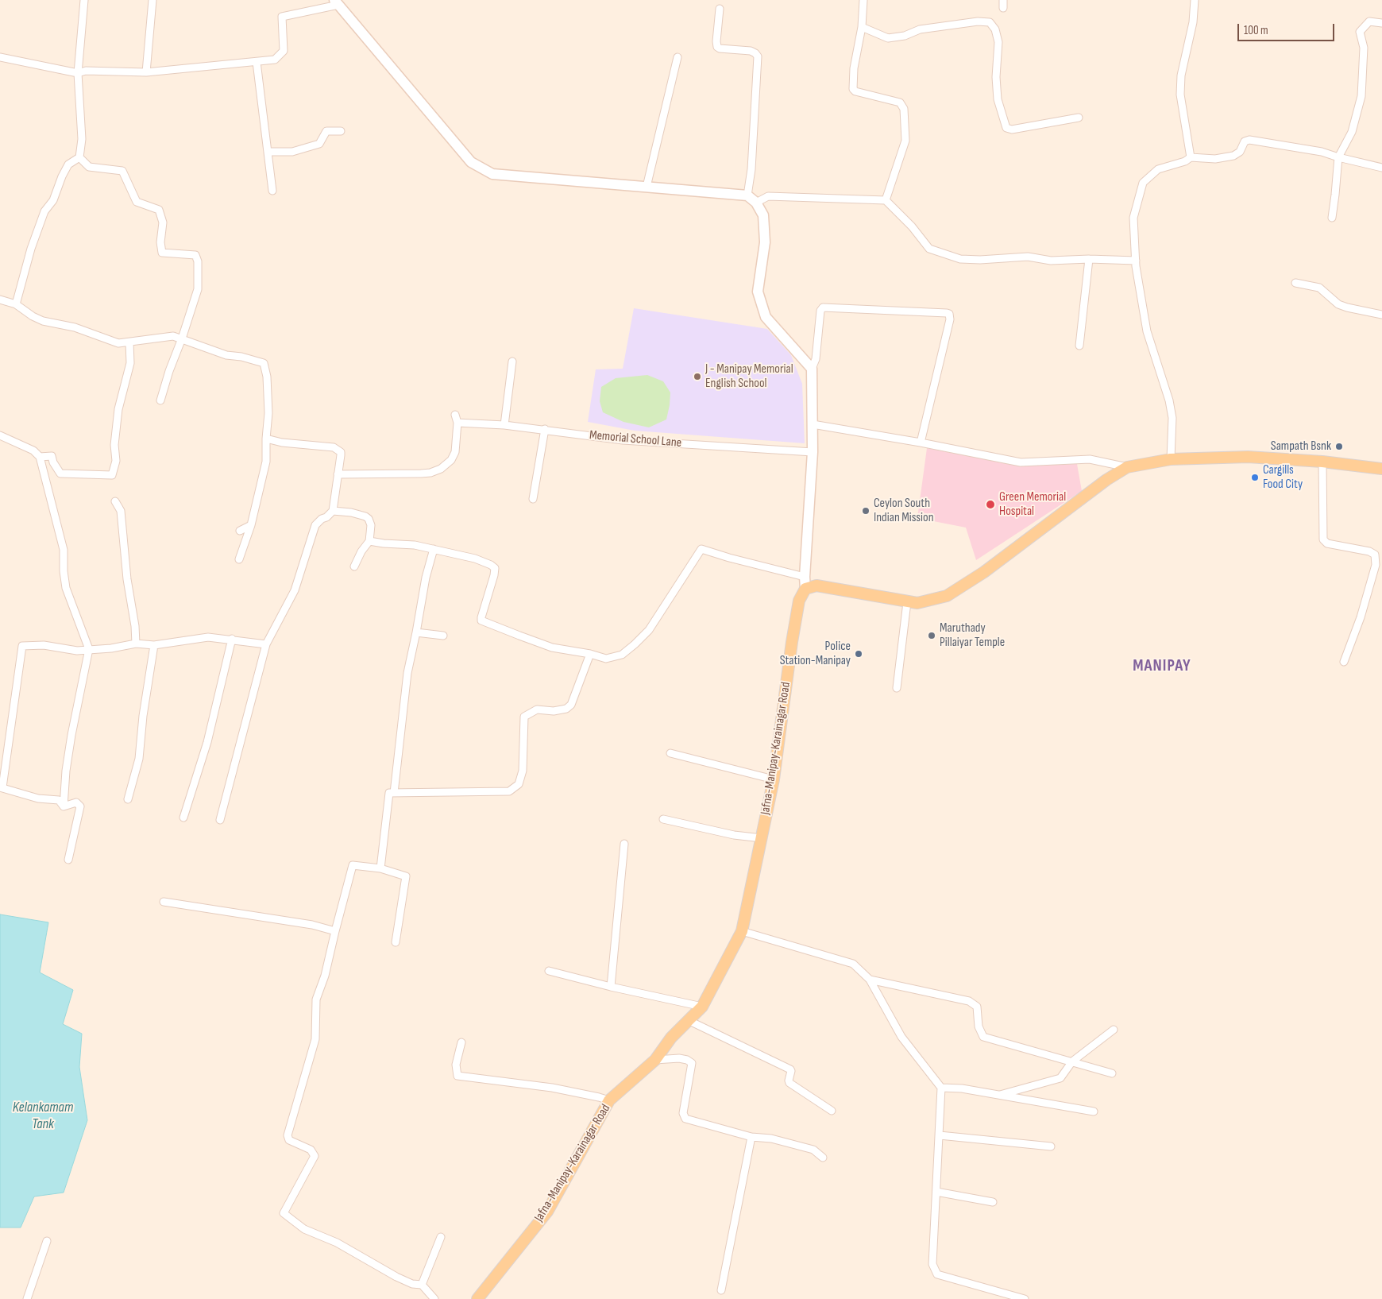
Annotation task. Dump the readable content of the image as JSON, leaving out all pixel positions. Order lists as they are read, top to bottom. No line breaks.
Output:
{"streets":{"main road":["Jafna-Manipay-Karainagar Road"],"street":["Memorial School Lane"]},"districts":["MANIPAY"],"water":["Kelankamam Tank"],"places":["J - Manipay Memorial English School","Sampath Bsnk","Cargills Food City","Green Memorial Hospital","Ceylon South Indian Mission","Maruthady Pillaiyar Temple","Police Station-Manipay"],"scale_bar":"100 m"}
